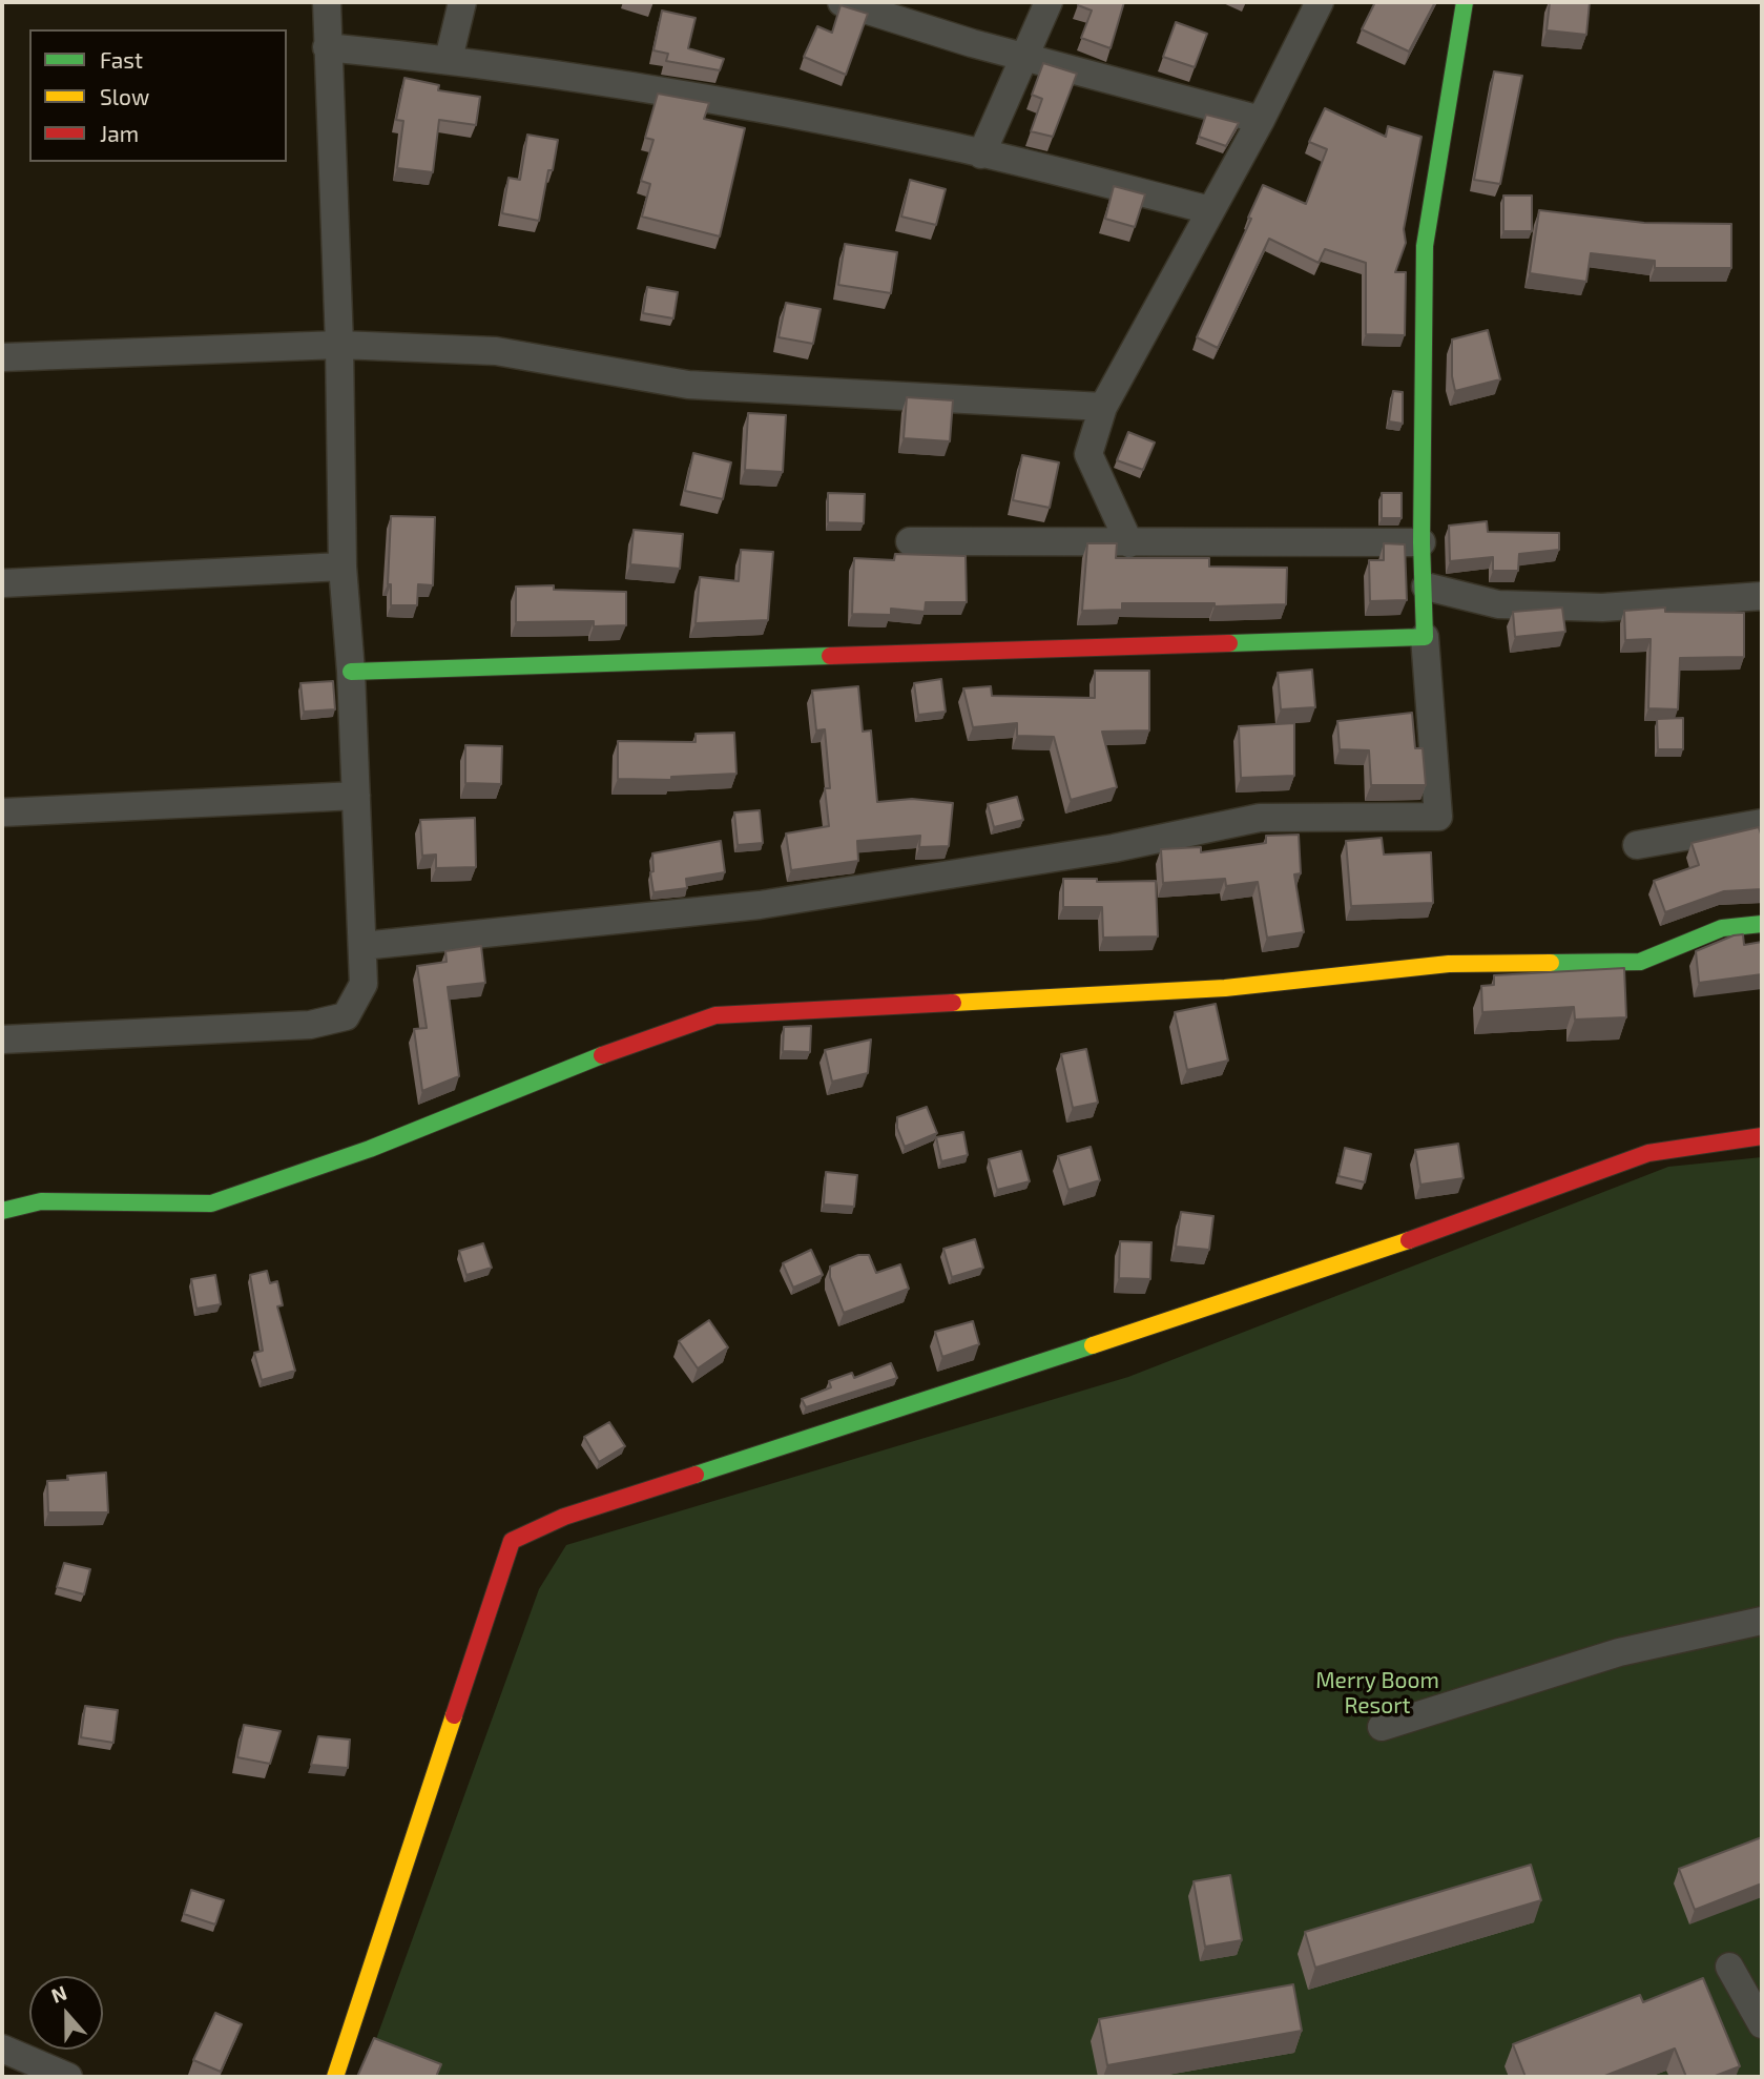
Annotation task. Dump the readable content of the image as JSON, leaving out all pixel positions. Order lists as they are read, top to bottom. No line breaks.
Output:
{"parks":["Merry Boom Resort"],"legend":["Fast","Slow","Jam"],"north":"top"}
